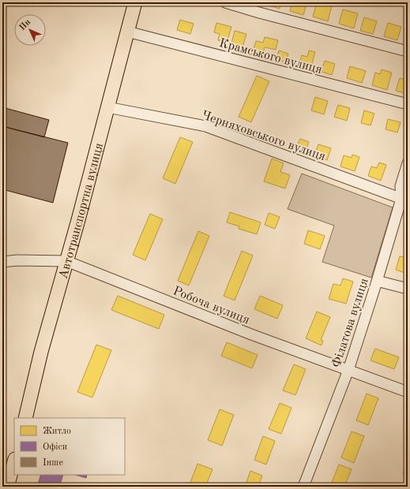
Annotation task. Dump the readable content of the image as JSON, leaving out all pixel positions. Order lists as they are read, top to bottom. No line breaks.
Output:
{"streets":{"main road":["Автотранспортна вулиця"],"street":["Крамського вулиця","Черняховського вулиця","Робоча вулиця","Філатова вулиця"]},"crossings":[["Крамського вулиця","Автотранспортна вулиця"],["Черняховського вулиця","Автотранспортна вулиця"],["Черняховського вулиця","Філатова вулиця"],["Автотранспортна вулиця","Робоча вулиця"],["Робоча вулиця","Філатова вулиця"]],"legend":["Житло","Офіси","Інше"],"north":"top left"}
